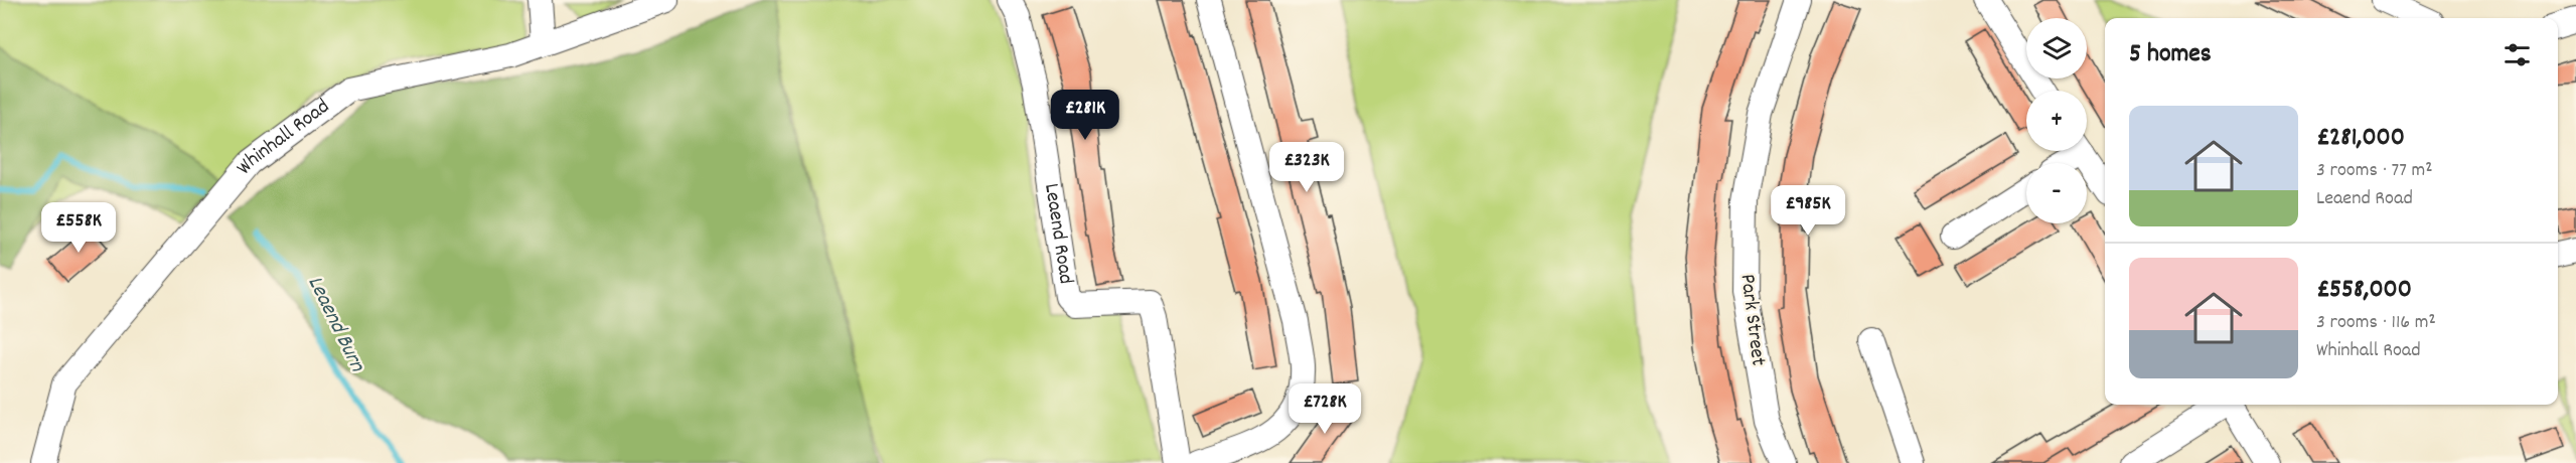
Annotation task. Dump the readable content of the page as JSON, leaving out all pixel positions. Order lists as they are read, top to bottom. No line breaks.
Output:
{"streets":{"street":["Whinhall Road","Leaend Road","Park Street"]},"water":["Leaend Burn"],"page":{"map_buttons":["+","−"],"heading":"5 homes","price":["£281K","£323K","£985K","£558K","£728K"],"list":[{"name":"£281,000","note":"3 rooms · 77 m² · Leaend Road"},{"name":"£558,000","note":"3 rooms · 116 m² · Whinhall Road"}]}}
